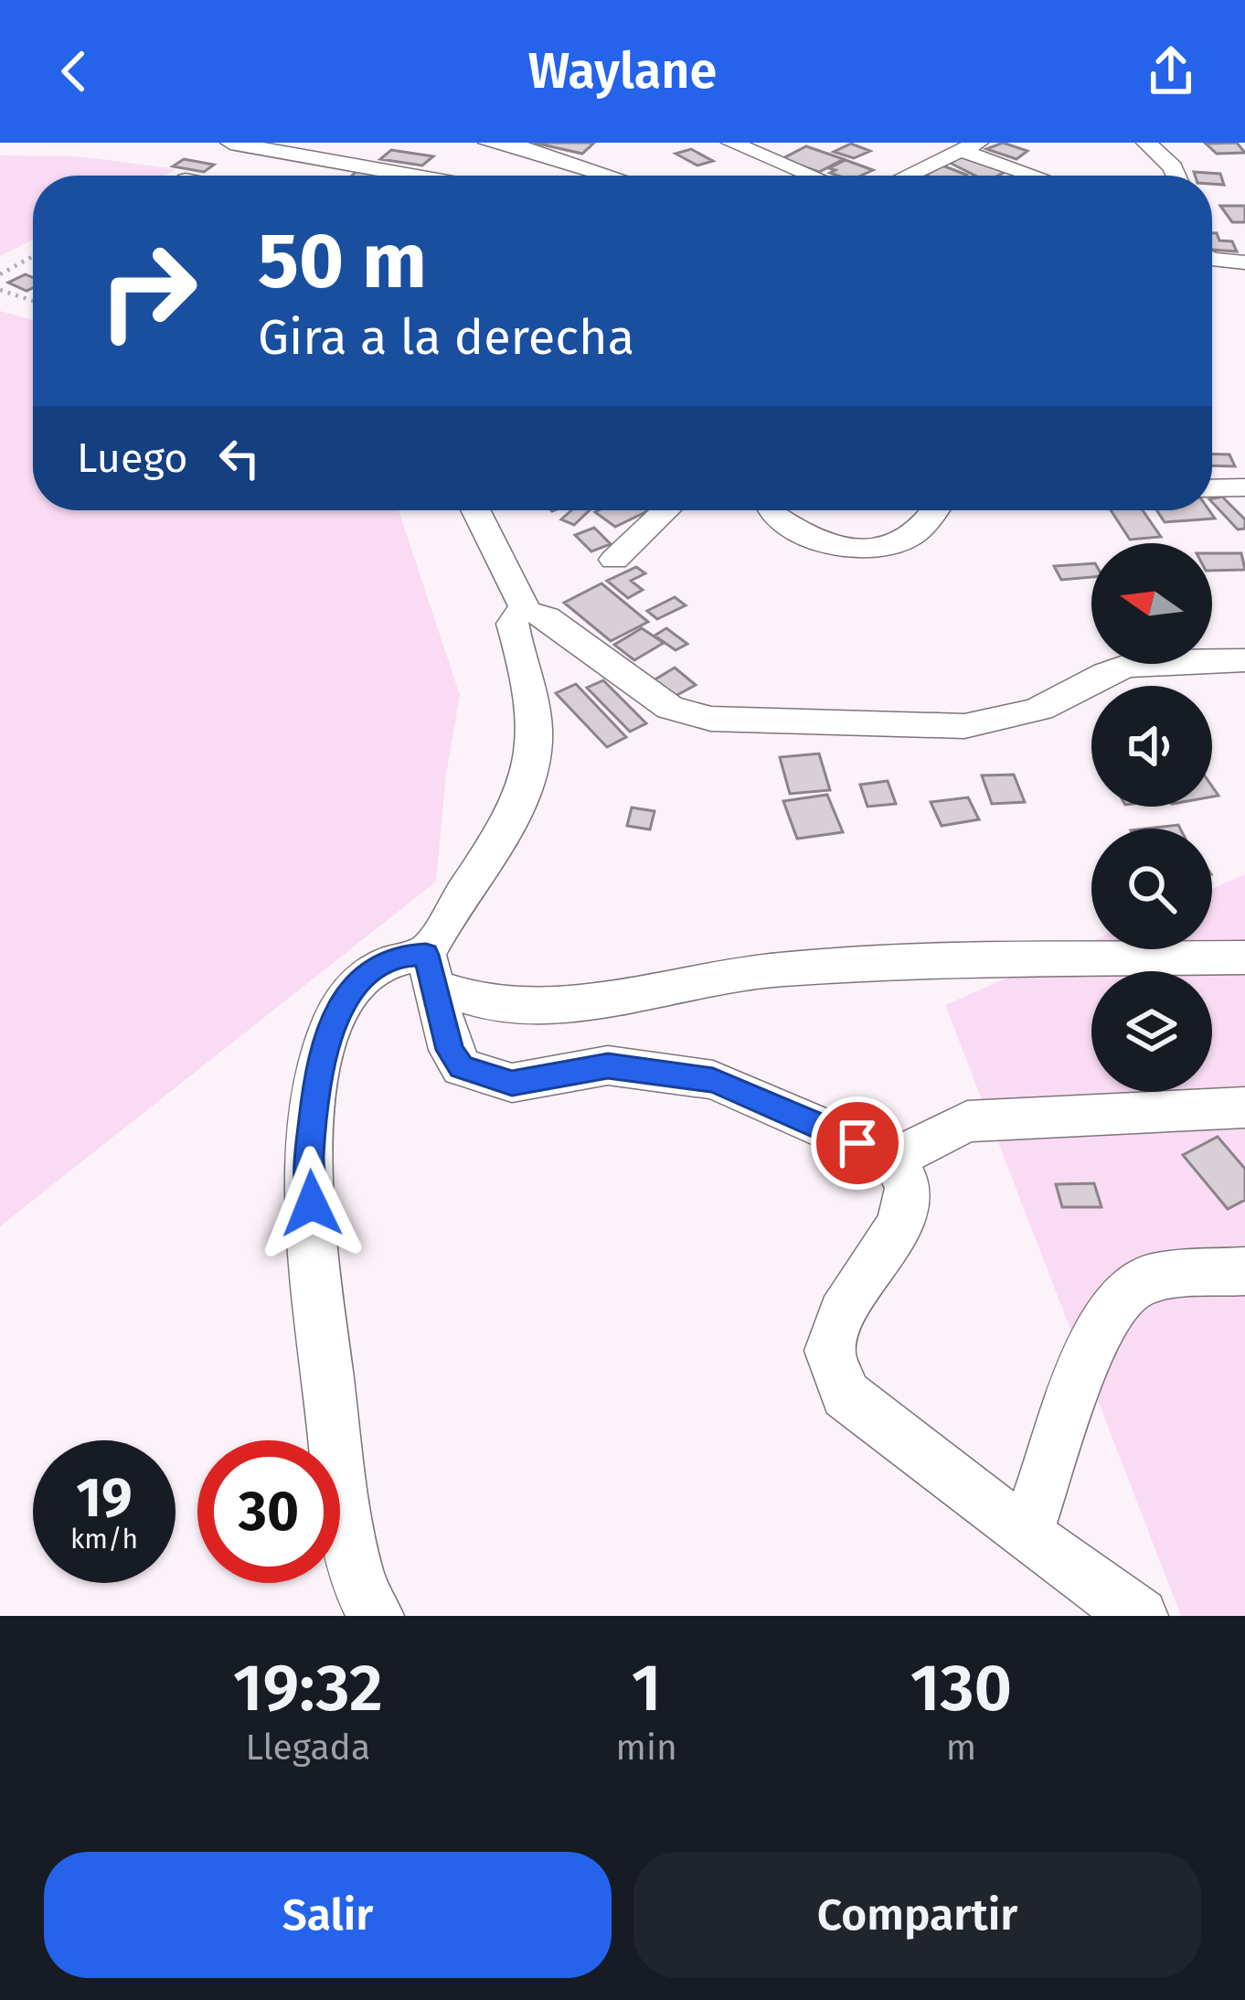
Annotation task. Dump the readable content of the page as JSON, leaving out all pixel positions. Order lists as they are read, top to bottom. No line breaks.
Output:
{"north":"left","page":{"header":"Waylane","turn":["50 m","Gira a la derecha"],"then":"Luego","speed":"19 km/h","limit":"30","eta":["19:32","Llegada","1","min","130","m"],"buttons":["Salir","Compartir"]}}
